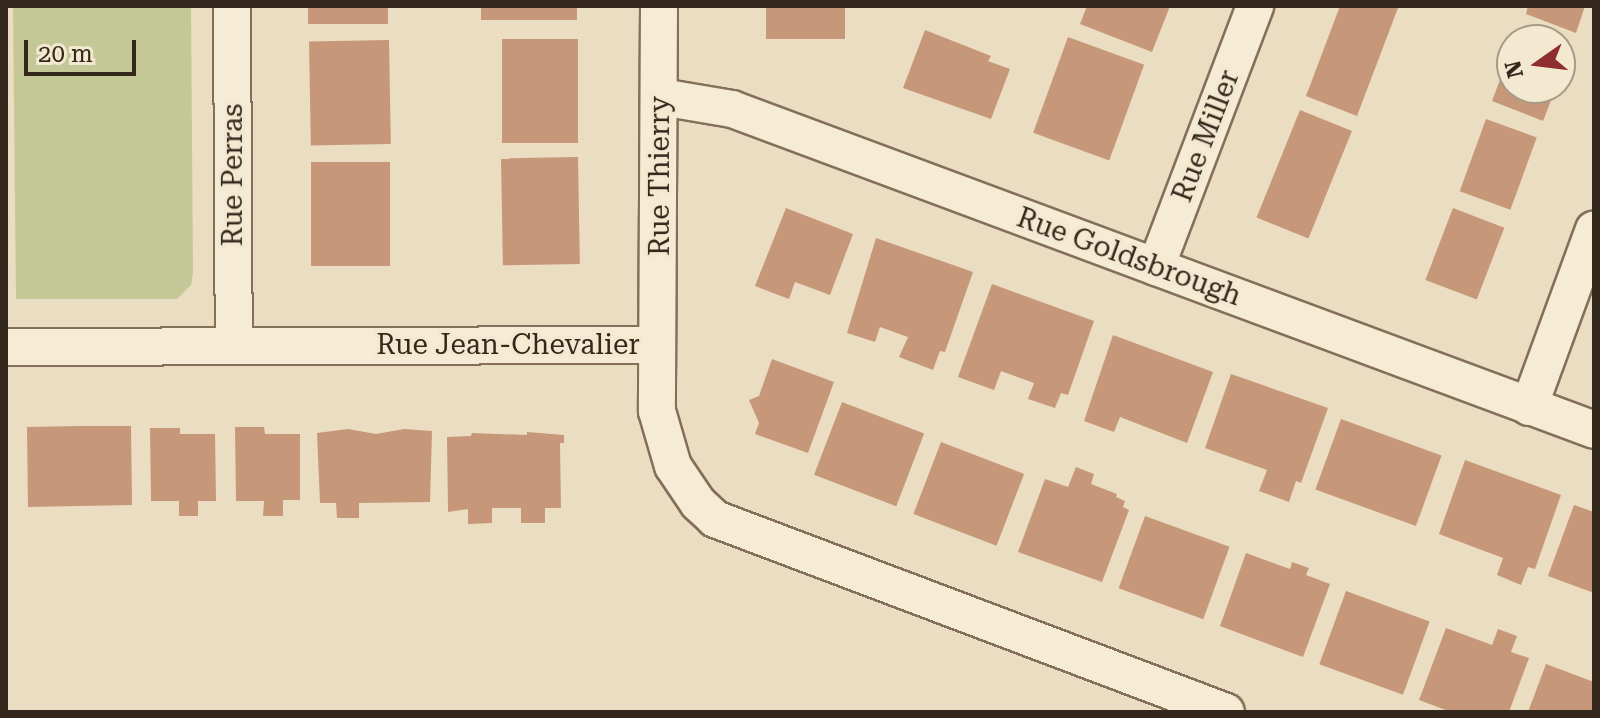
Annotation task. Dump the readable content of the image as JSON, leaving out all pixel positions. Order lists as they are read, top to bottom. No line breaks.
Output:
{"streets":{"street":["Rue Miller","Rue Perras","Rue Thierry","Rue Goldsbrough","Rue Jean-Chevalier"]},"crossings":[["Rue Miller","Rue Goldsbrough"],["Rue Perras","Rue Jean-Chevalier"],["Rue Thierry","Rue Goldsbrough"],["Rue Thierry","Rue Jean-Chevalier"]],"scale_bar":"20 m","north":"left"}
